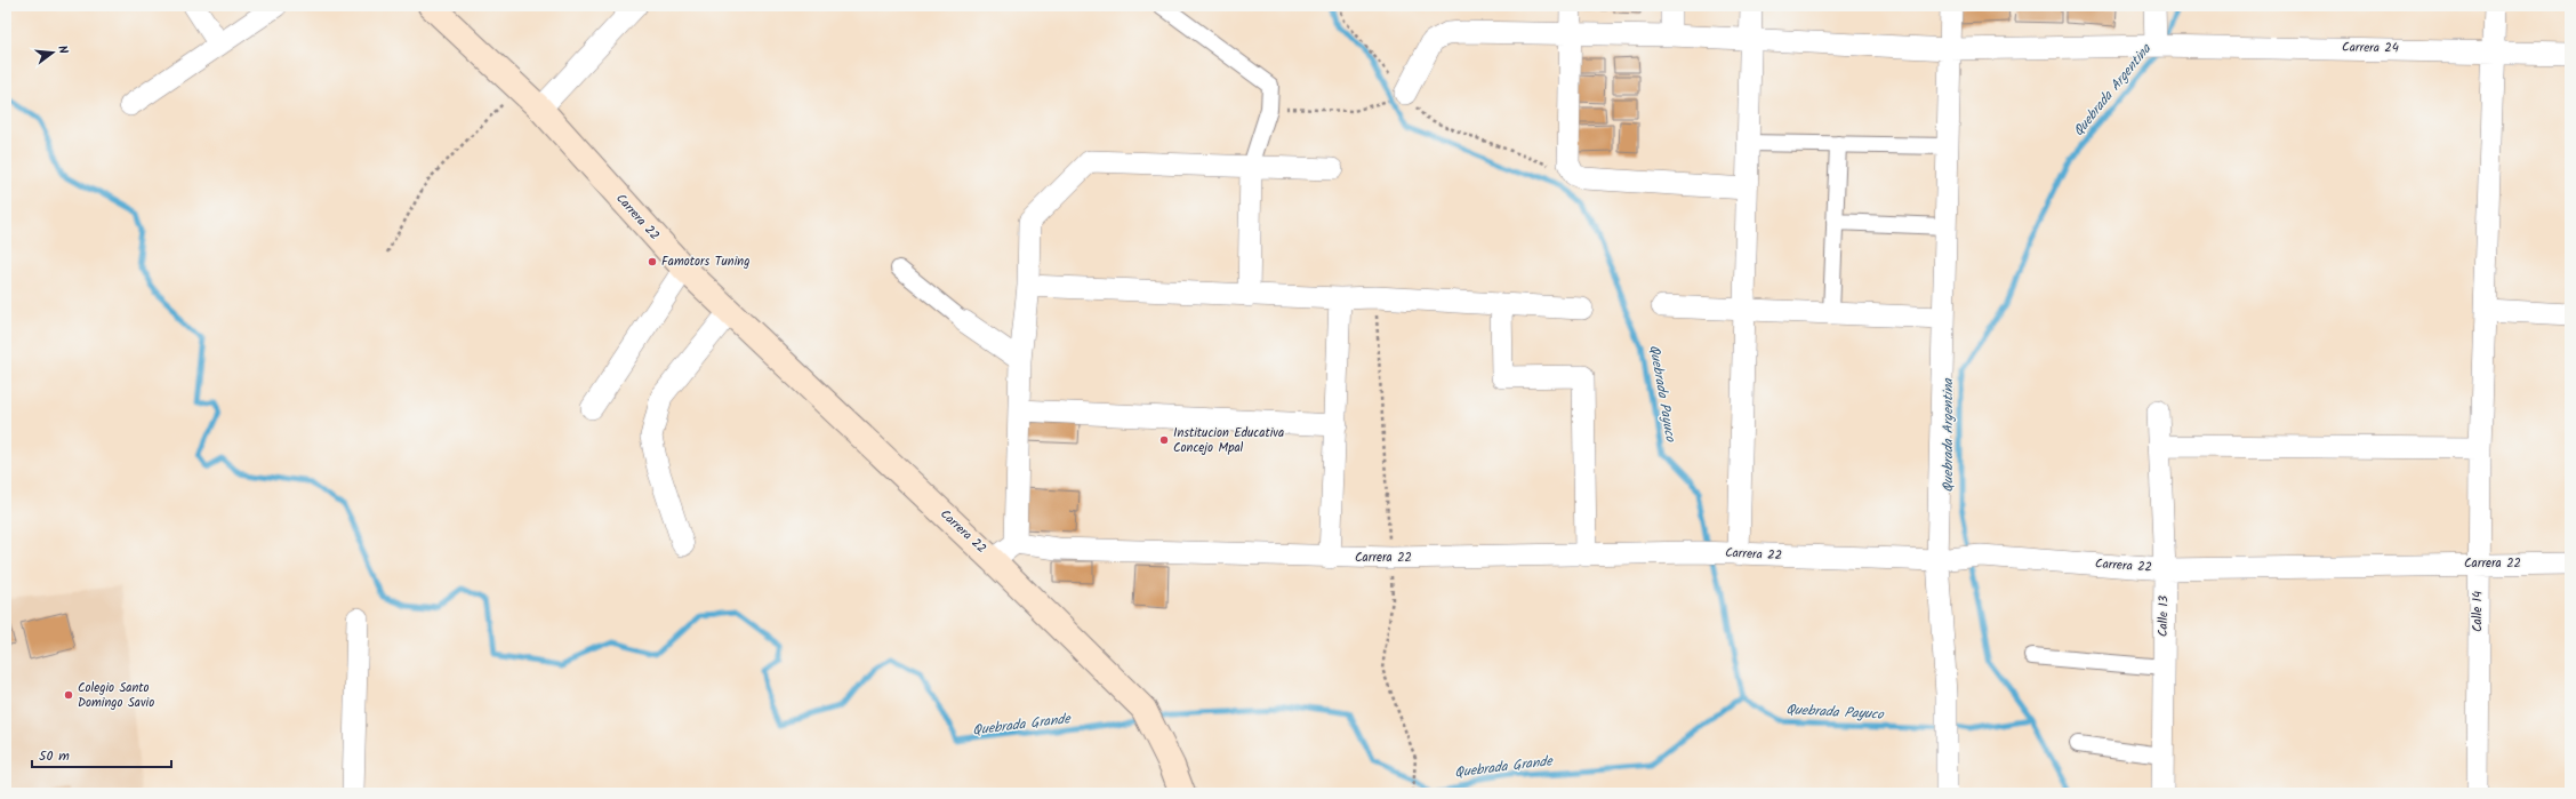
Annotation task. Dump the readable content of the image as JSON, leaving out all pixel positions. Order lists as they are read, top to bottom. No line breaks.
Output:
{"streets":{"main road":["Carrera 22"],"street":["Carrera 24","Calle 14","Calle 13"]},"crossings":[["Carrera 24","Calle 14"],["Carrera 22","Calle 14"],["Carrera 22","Calle 13"]],"water":["Quebrada Argentina","Quebrada Payuco","Quebrada Grande"],"places":["Famotors Tuning","Institucion Educativa Concejo Mpal","Colegio Santo Domingo Savio"],"scale_bar":"50 m","north":"right"}
